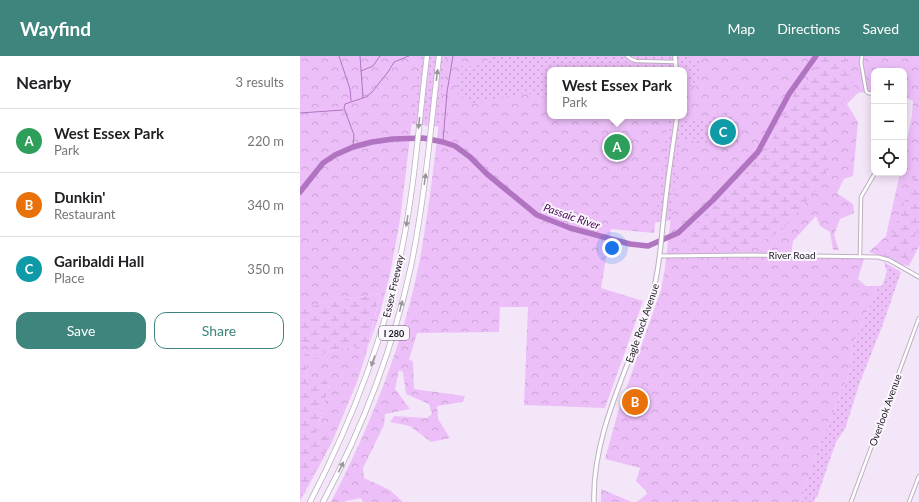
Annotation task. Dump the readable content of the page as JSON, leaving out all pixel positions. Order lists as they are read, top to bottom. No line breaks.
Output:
{"streets":{"highway":["Essex Freeway","I 280"],"main road":["Eagle Rock Avenue"],"street":["River Road","Overlook Avenue"]},"crossings":[["River Road","Eagle Rock Avenue"]],"water":["Passaic River"],"page":{"header":"Wayfind","nav":["Map","Directions","Saved"],"heading":["Nearby","3 results"],"popup":["West Essex Park","Park"],"map_buttons":["+","−"],"list":[{"mark":"A","name":"West Essex Park","note":"Park","value":"220 m"},{"mark":"B","name":"Dunkin'","note":"Restaurant","value":"340 m"},{"mark":"C","name":"Garibaldi Hall","note":"Place","value":"350 m"}],"pins":["C","A","B"],"buttons":["Save","Share"]}}
